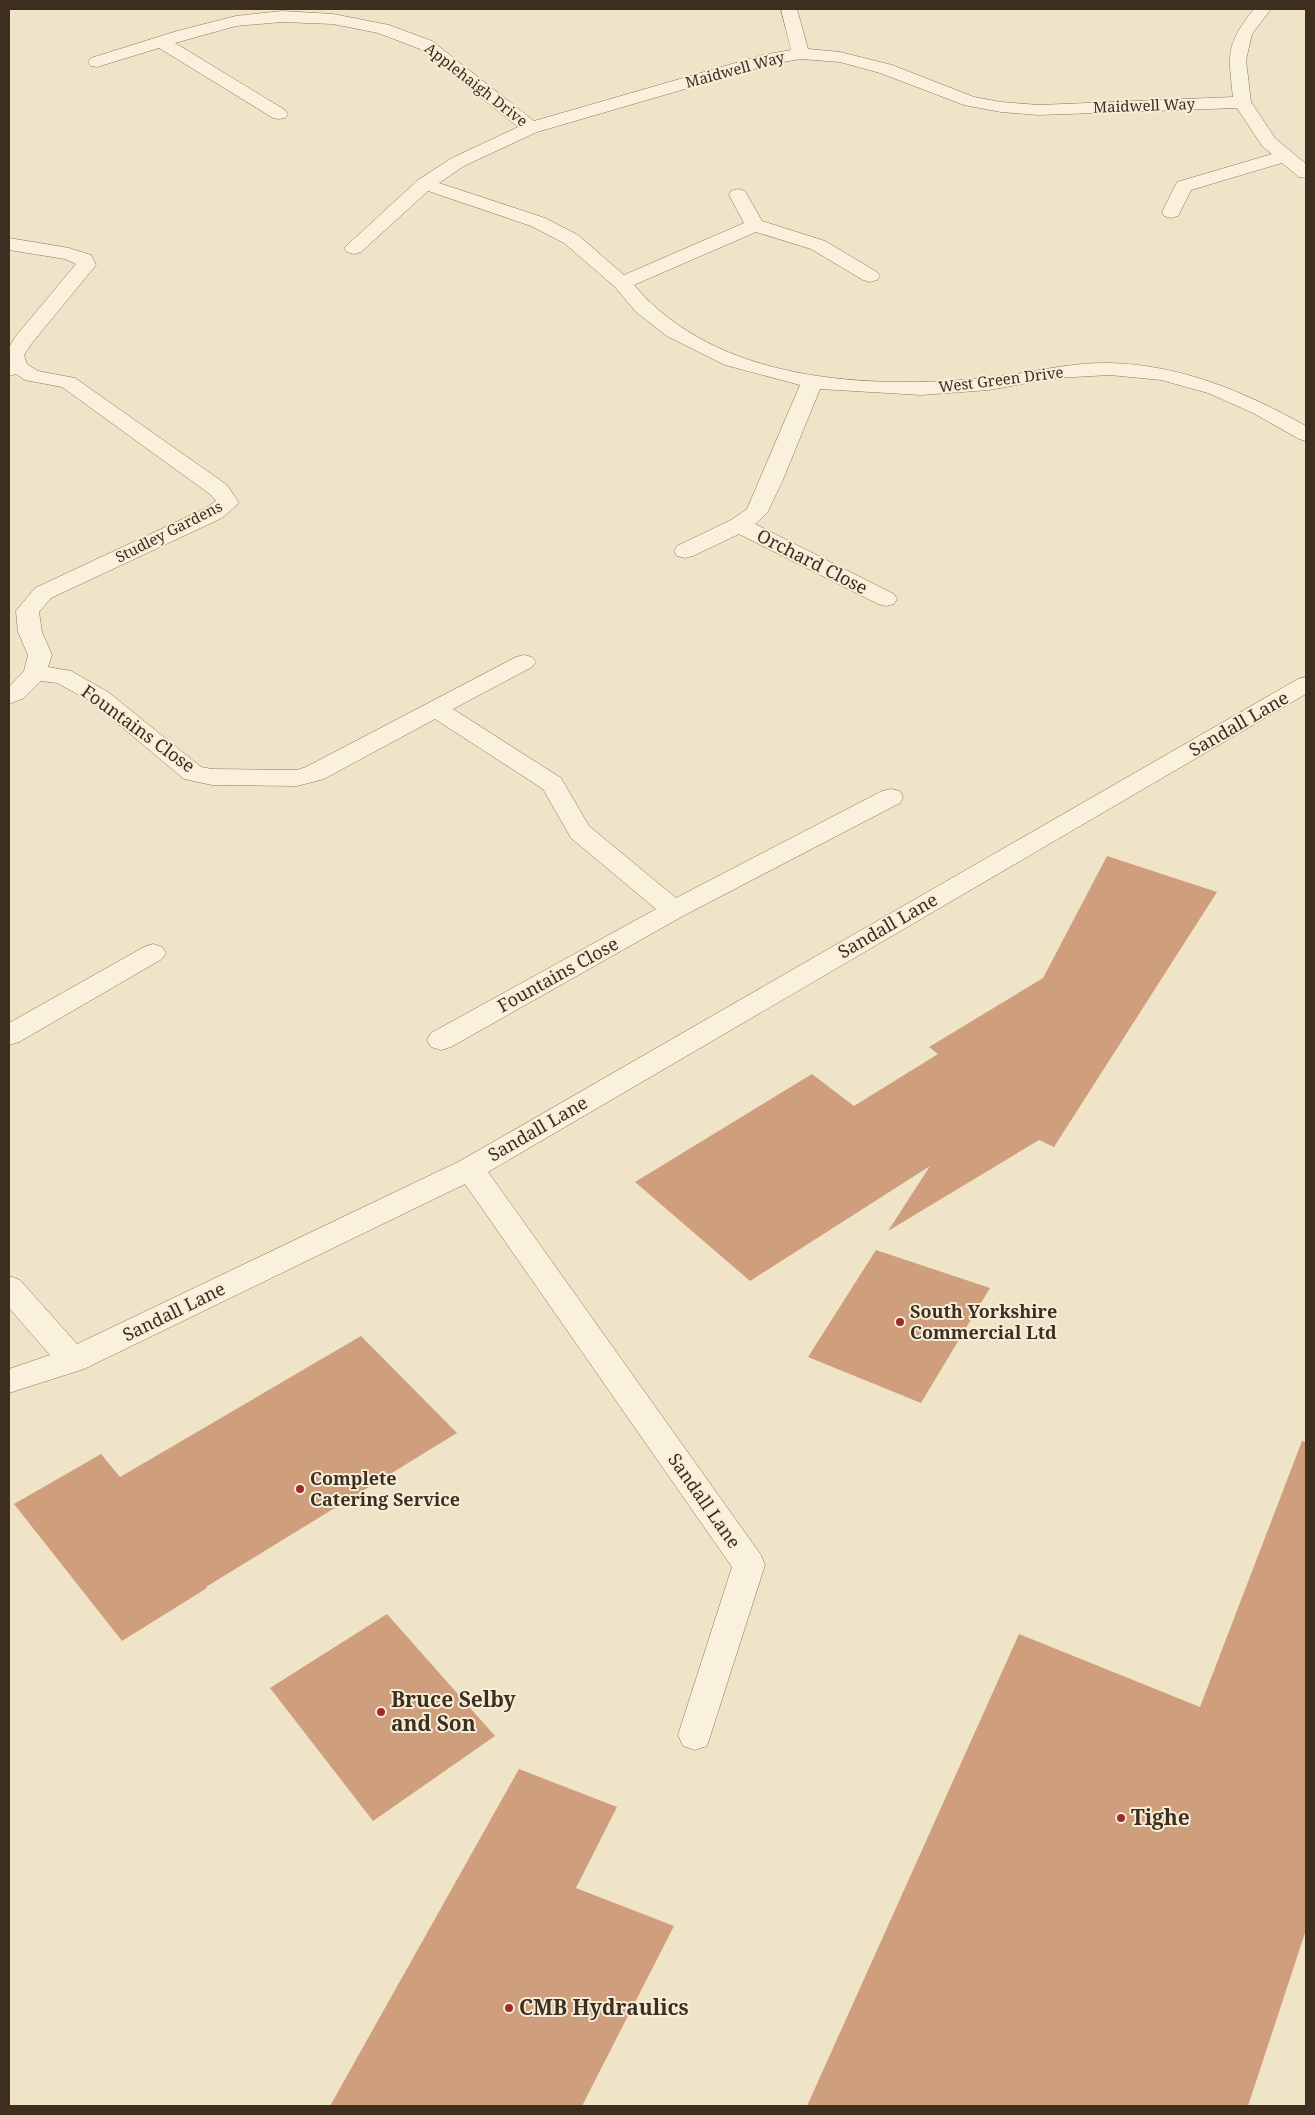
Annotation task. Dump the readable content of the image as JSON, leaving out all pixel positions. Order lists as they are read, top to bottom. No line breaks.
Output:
{"streets":{"street":["Maidwell Way","Applehaigh Drive","West Green Drive","Studley Gardens","Orchard Close","Sandall Lane","Fountains Close"]},"crossings":[["Maidwell Way","Applehaigh Drive"],["Maidwell Way","West Green Drive"],["West Green Drive","Orchard Close"],["Studley Gardens","Fountains Close"]],"places":["South Yorkshire Commercial Ltd","Complete Catering Service","Bruce Selby and Son","Tighe","CMB Hydraulics"]}
